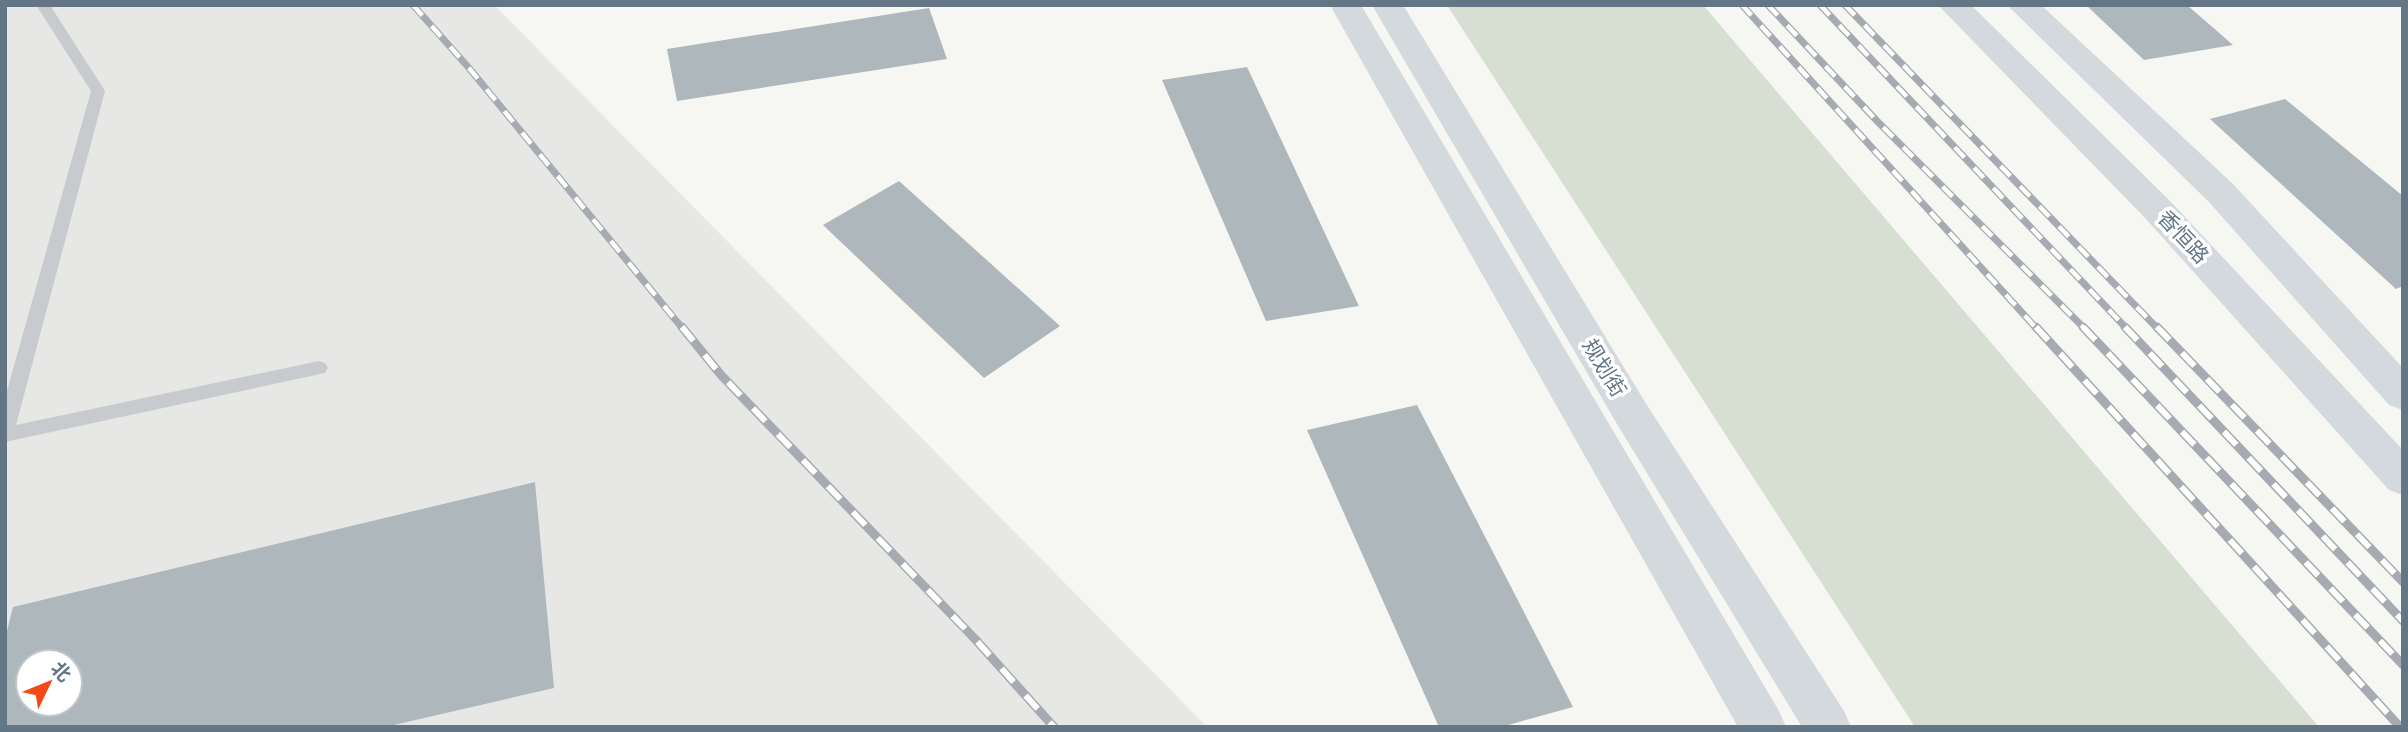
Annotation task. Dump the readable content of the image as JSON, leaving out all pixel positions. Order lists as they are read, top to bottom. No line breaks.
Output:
{"streets":{"main road":["香恒路","规划街"]},"north":"top right"}
